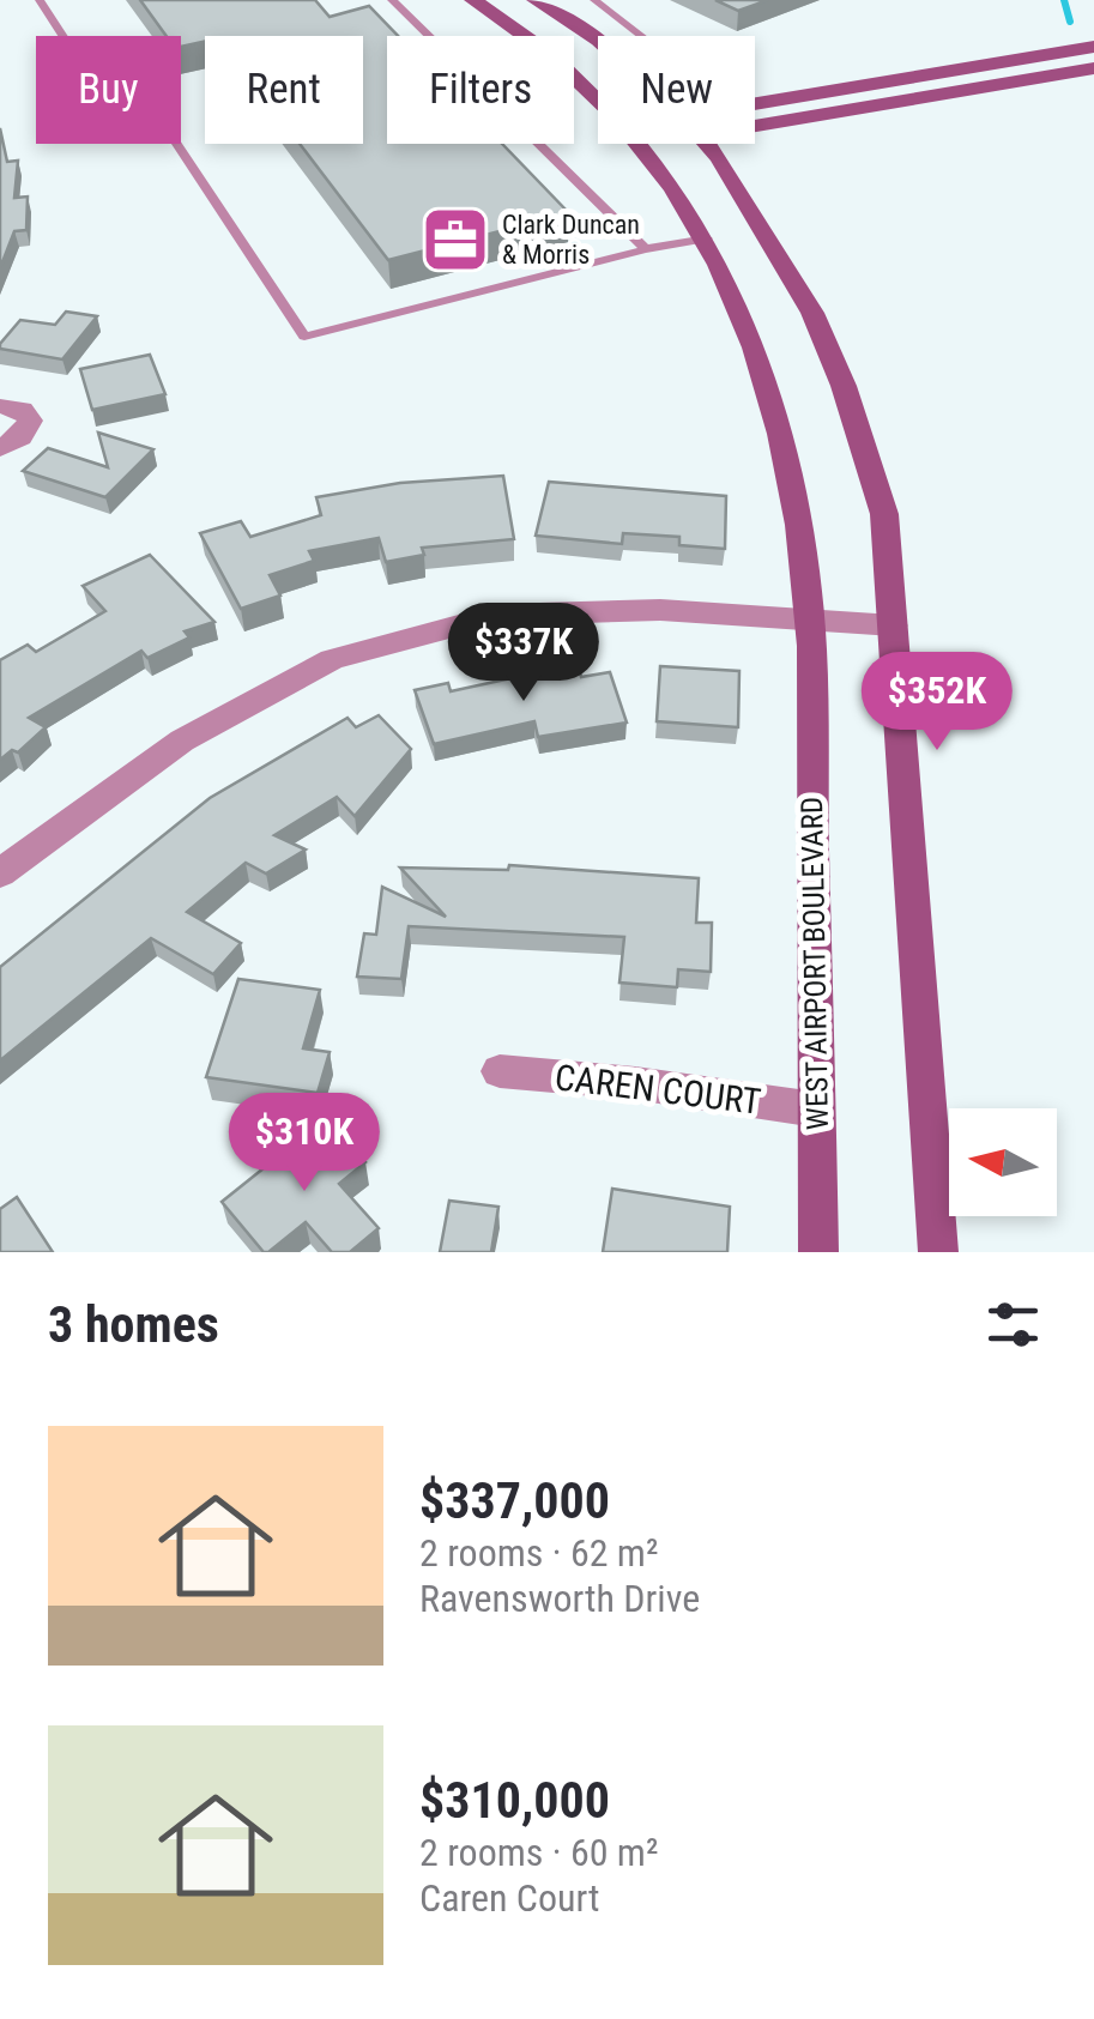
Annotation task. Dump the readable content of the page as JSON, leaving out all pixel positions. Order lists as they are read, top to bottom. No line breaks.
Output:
{"streets":{"main road":["WEST AIRPORT BOULEVARD"],"street":["CAREN COURT"]},"crossings":[["WEST AIRPORT BOULEVARD","CAREN COURT"]],"places":{"office":["Clark Duncan & Morris"]},"north":"left","page":{"chip":["Buy","Rent","Filters","New"],"price":["$337K","$352K","$310K"],"heading":"3 homes","list":[{"name":"$337,000","note":"2 rooms · 62 m² · Ravensworth Drive"},{"name":"$310,000","note":"2 rooms · 60 m² · Caren Court"}]}}
